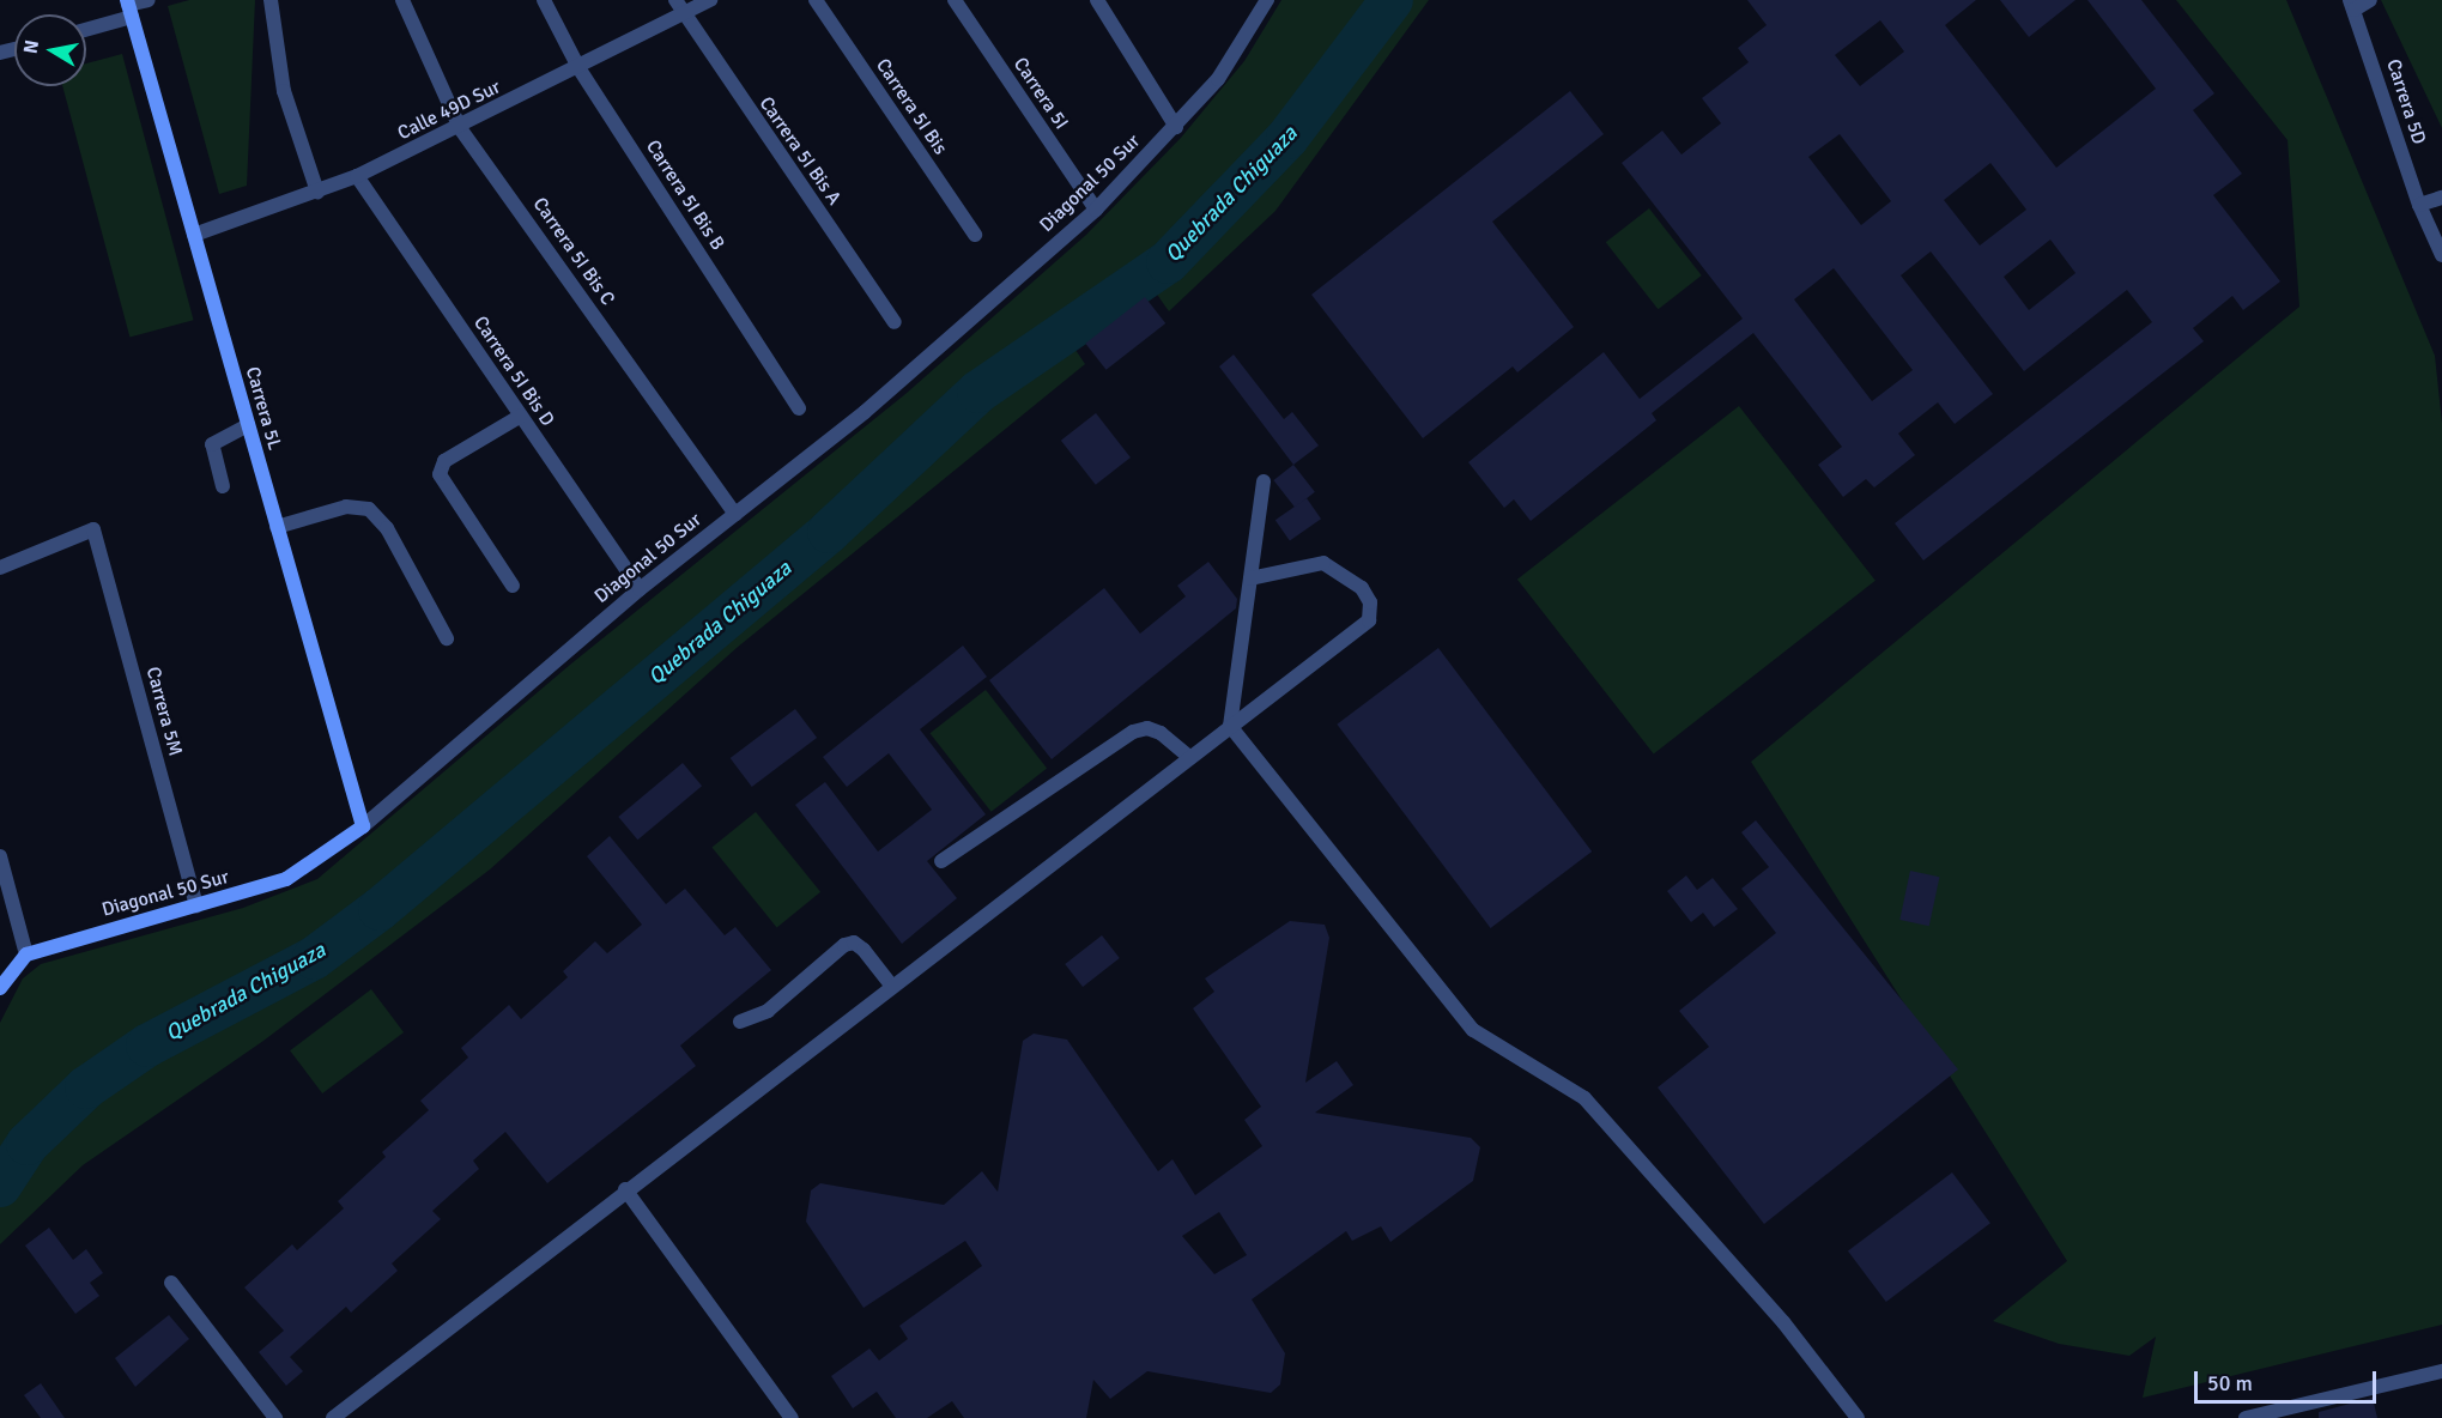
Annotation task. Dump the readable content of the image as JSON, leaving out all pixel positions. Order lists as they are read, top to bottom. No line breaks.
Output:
{"streets":{"main road":["Diagonal 50 Sur","Carrera 5L"],"street":["Carrera 5I","Carrera 5D","Carrera 5I Bis","Calle 49D Sur","Carrera 5I Bis A","Carrera 5I Bis B","Carrera 5I Bis C","Carrera 5I Bis D","Carrera 5M"]},"crossings":[["Carrera 5I","Diagonal 50 Sur"],["Calle 49D Sur","Carrera 5I Bis A"],["Calle 49D Sur","Carrera 5I Bis B"],["Calle 49D Sur","Carrera 5I Bis C"],["Calle 49D Sur","Carrera 5I Bis D"],["Calle 49D Sur","Carrera 5L"],["Diagonal 50 Sur","Carrera 5I Bis C"],["Diagonal 50 Sur","Carrera 5I Bis D"],["Diagonal 50 Sur","Carrera 5L"],["Diagonal 50 Sur","Carrera 5M"]],"water":["Quebrada Chiguaza"],"scale_bar":"50 m","north":"left"}
